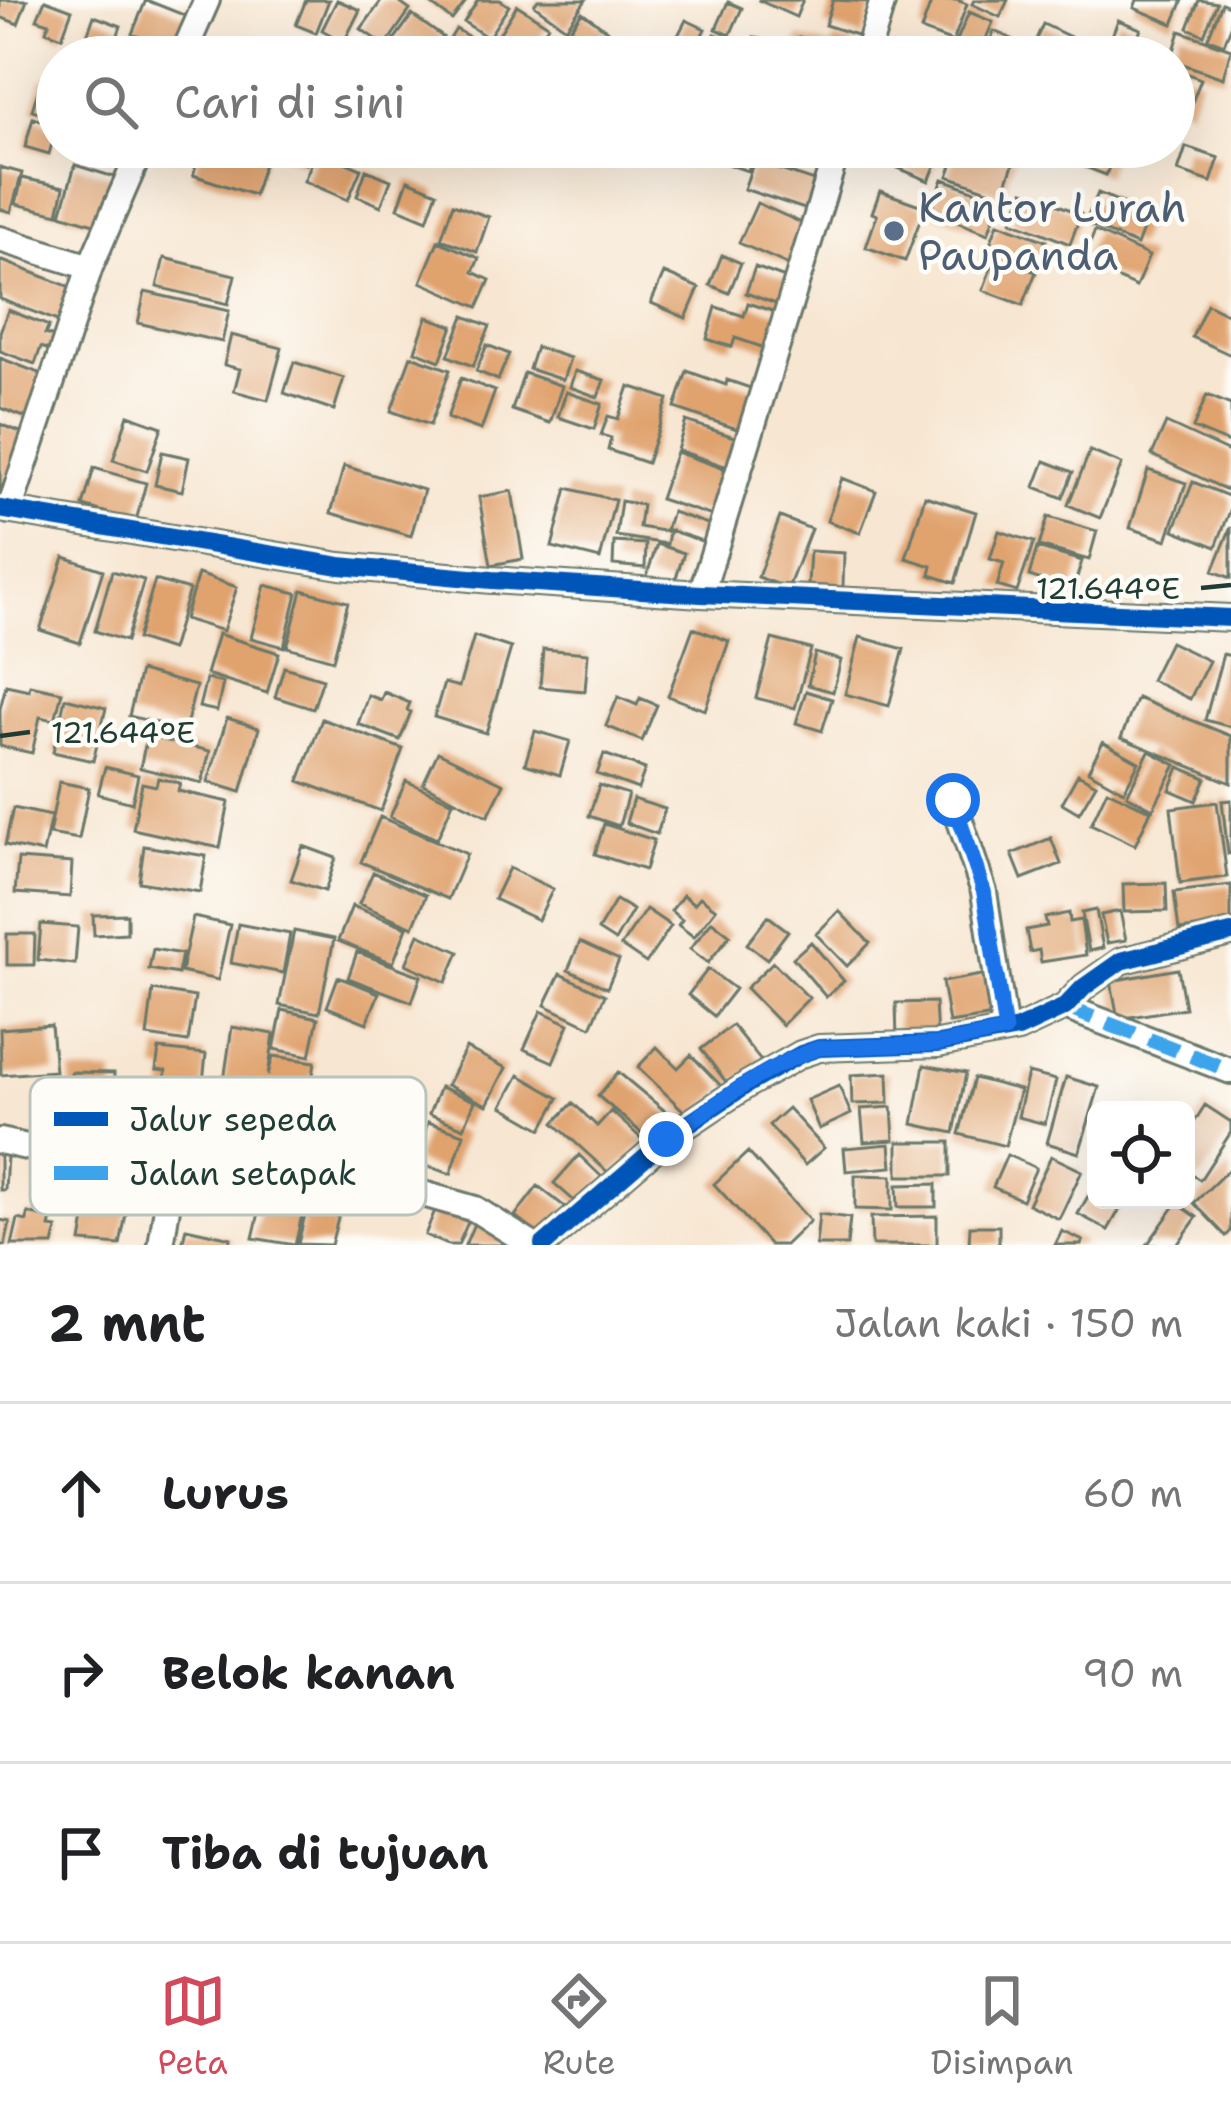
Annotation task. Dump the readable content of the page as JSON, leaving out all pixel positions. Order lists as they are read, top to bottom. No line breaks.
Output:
{"places":["Kantor Lurah Paupanda"],"legend":["Jalur sepeda","Jalan setapak"],"page":{"search":"Cari di sini","heading":["2 mnt","Jalan kaki · 150 m"],"list":[["Lurus","60 m"],["Belok kanan","90 m"],"Tiba di tujuan"],"nav":["Peta","Rute","Disimpan"]},"coordinates":["121.644°E"]}
